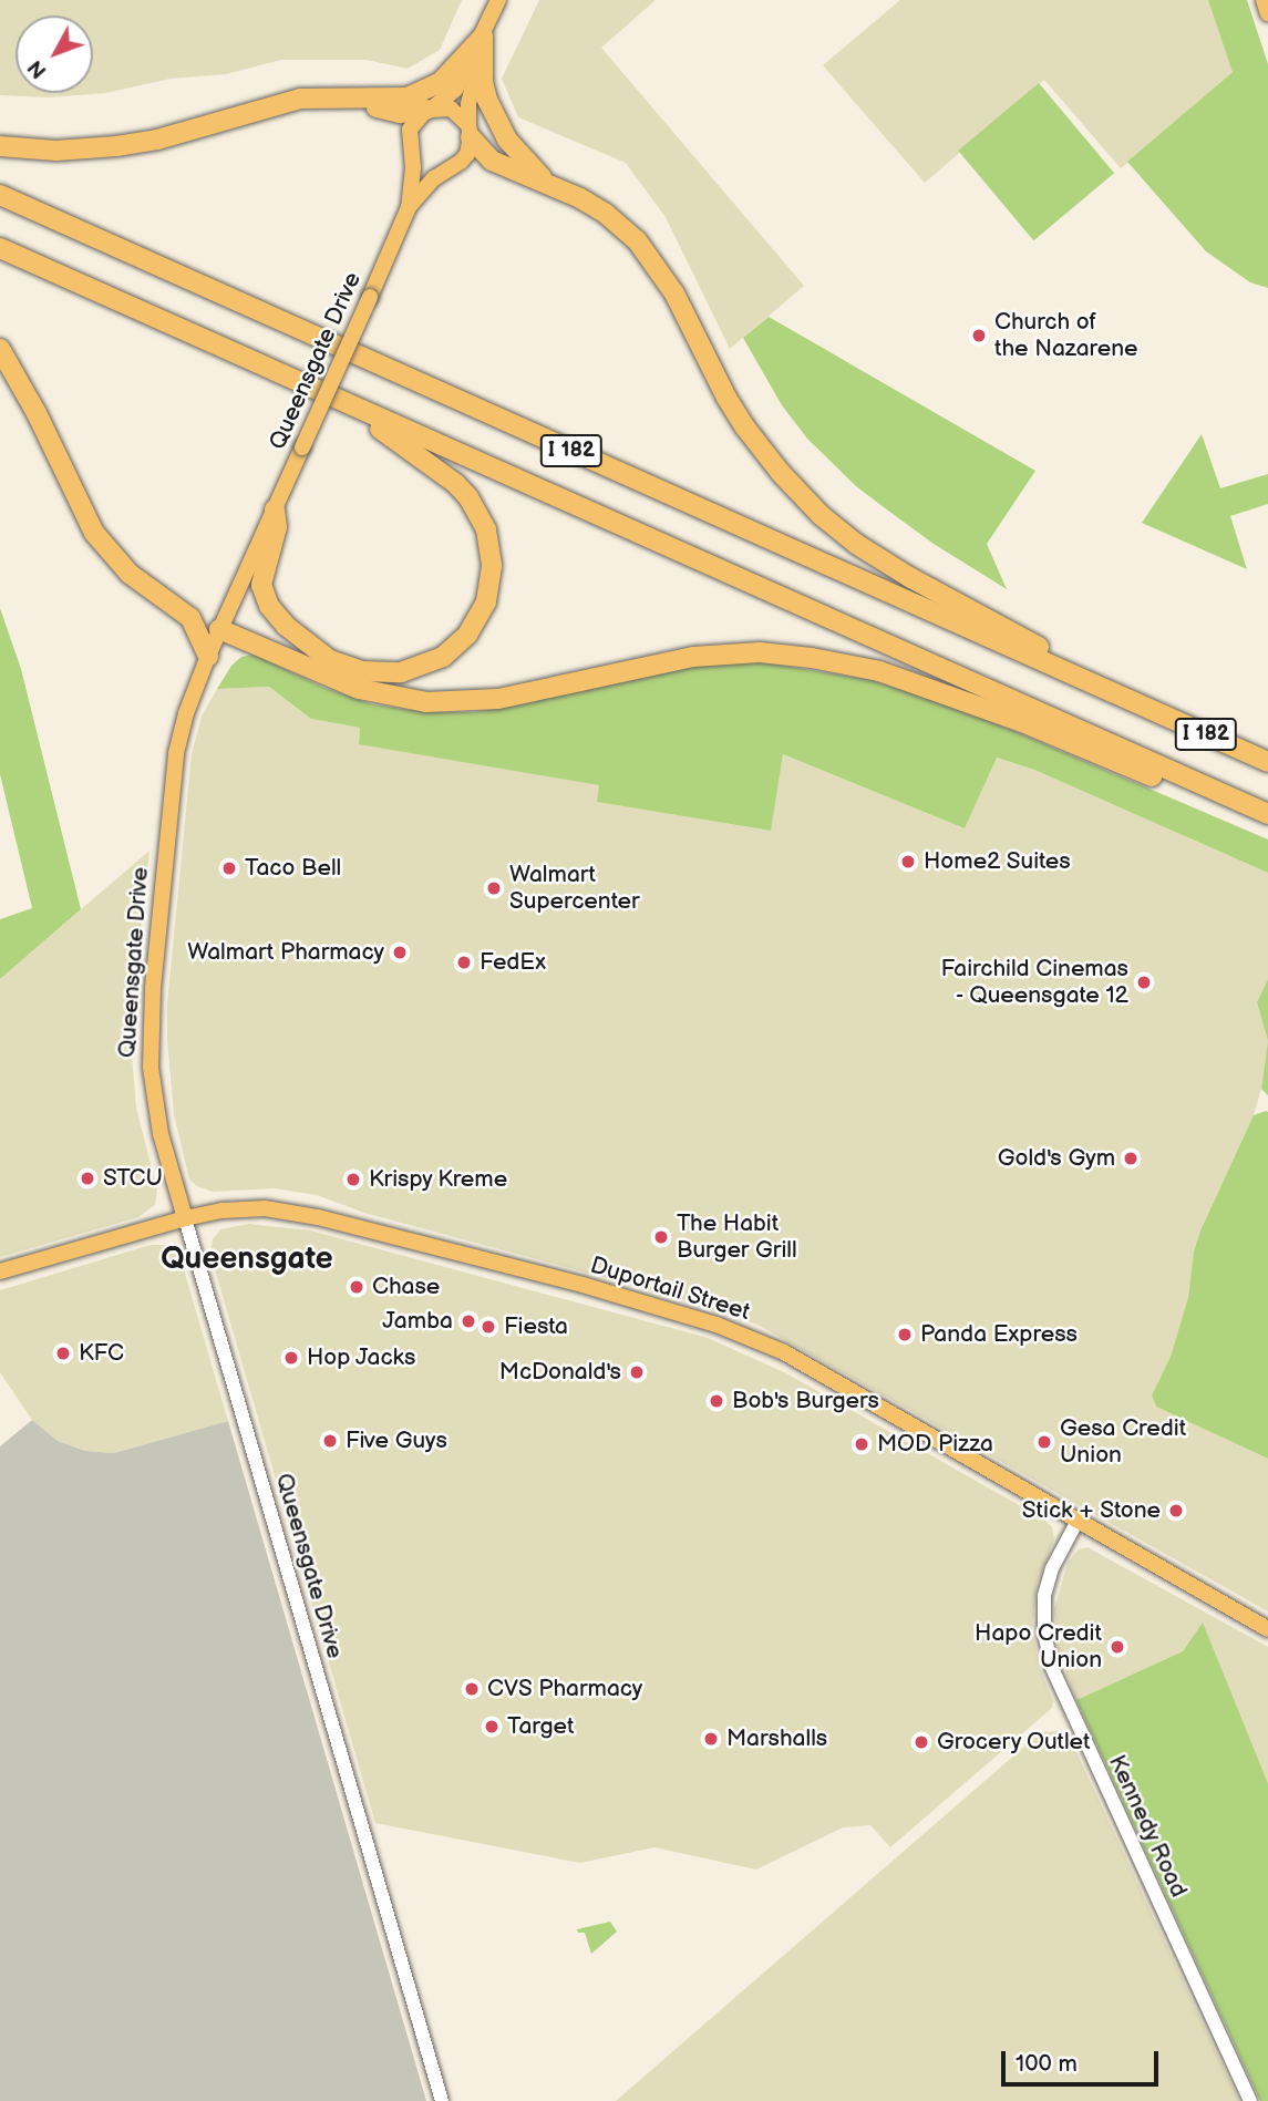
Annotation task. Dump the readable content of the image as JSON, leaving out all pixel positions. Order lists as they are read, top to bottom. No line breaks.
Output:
{"streets":{"highway":["I 182"],"main road":["Queensgate Drive","Duportail Street"],"street":["Kennedy Road"]},"crossings":[["Queensgate Drive","Duportail Street"],["Duportail Street","Kennedy Road"]],"districts":["Queensgate"],"places":["Church of the Nazarene","Home2 Suites","Taco Bell","Walmart Supercenter","Walmart Pharmacy","FedEx","Fairchild Cinemas - Queensgate 12","Gold's Gym","STCU","Krispy Kreme","The Habit Burger Grill","Chase","Jamba","Fiesta","Panda Express","KFC","Hop Jacks","McDonald's","Bob's Burgers","Five Guys","Gesa Credit Union","MOD Pizza","Stick + Stone","Hapo Credit Union","CVS Pharmacy","Target","Marshalls","Grocery Outlet"],"scale_bar":"100 m","north":"bottom left"}
